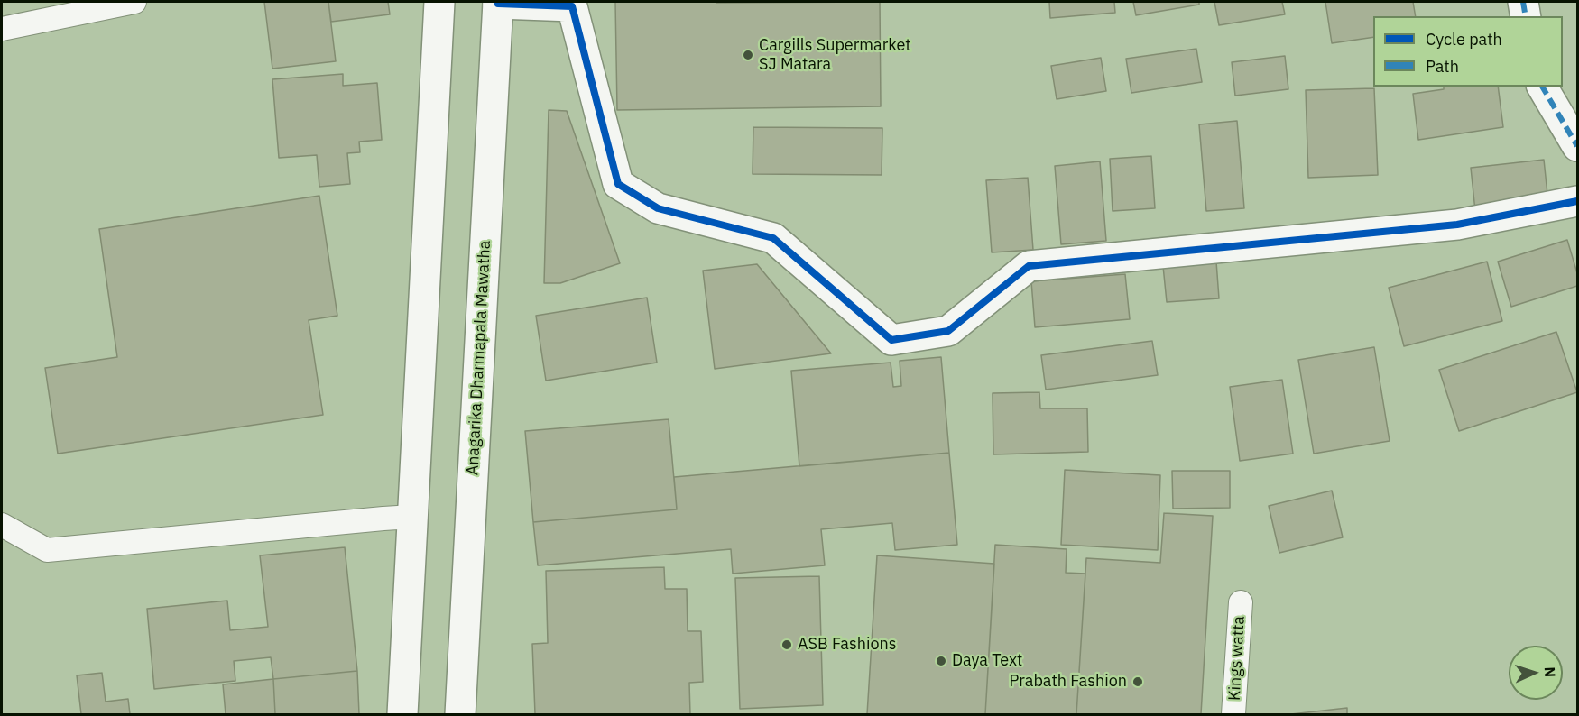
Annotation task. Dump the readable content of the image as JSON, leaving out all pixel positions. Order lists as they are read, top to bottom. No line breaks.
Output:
{"streets":{"main road":["Anagarika Dharmapala Mawatha"],"lane":["Kings watta"]},"places":["Cargills Supermarket SJ Matara","ASB Fashions","Daya Text","Prabath Fashion"],"legend":["Cycle path","Path"],"north":"right"}
